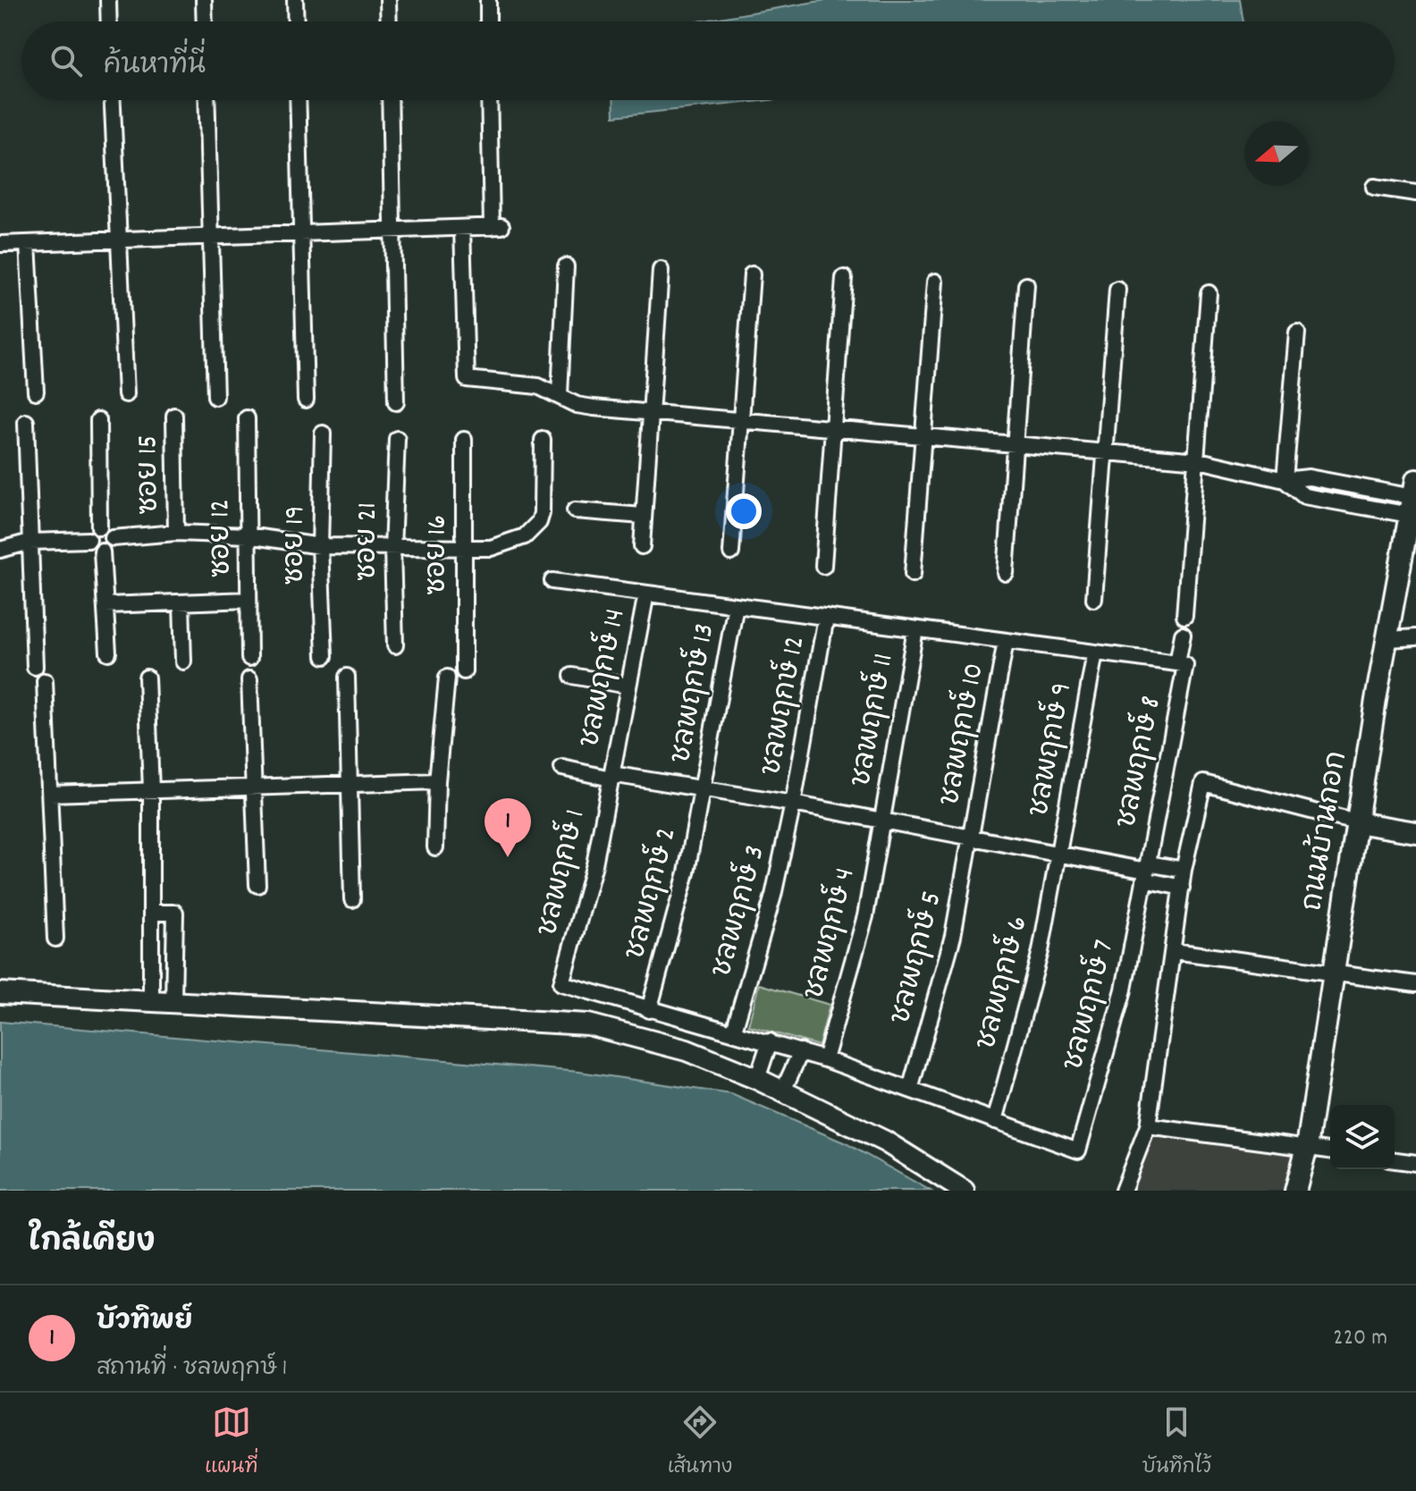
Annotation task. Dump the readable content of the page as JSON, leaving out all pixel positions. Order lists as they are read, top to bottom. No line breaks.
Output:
{"streets":{"street":["ซอย 15","ซอย 12","ซอย 21","ซอย 19","ซอย 16","ชลพฤกษ์ 14","ชลพฤกษ์ 13","ชลพฤกษ์ 12","ชลพฤกษ์ 11","ชลพฤกษ์ 10","ชลพฤกษ์ 9","ชลพฤกษ์ 8","ถนนบ้านกอก","ชลพฤกษ์ 1","ชลพฤกษ์ 2","ชลพฤกษ์ 3","ชลพฤกษ์ 4","ชลพฤกษ์ 5","ชลพฤกษ์ 6","ชลพฤกษ์ 7"]},"crossings":[["ชลพฤกษ์ 14","ชลพฤกษ์ 1"],["ชลพฤกษ์ 13","ชลพฤกษ์ 2"],["ชลพฤกษ์ 12","ชลพฤกษ์ 3"],["ชลพฤกษ์ 11","ชลพฤกษ์ 4"],["ชลพฤกษ์ 10","ชลพฤกษ์ 5"],["ชลพฤกษ์ 9","ชลพฤกษ์ 6"],["ชลพฤกษ์ 8","ชลพฤกษ์ 7"],["ชลพฤกษ์ 1","ชลพฤกษ์ 2"],["ชลพฤกษ์ 6","ชลพฤกษ์ 7"]],"north":"left","page":{"search":"ค้นหาที่นี่","pins":"1","heading":"ใกล้เคียง","list":[{"mark":"1","name":"บัวทิพย์","note":"สถานที่ · ชลพฤกษ์ 1","value":"220 m"}],"nav":["แผนที่","เส้นทาง","บันทึกไว้"]}}
